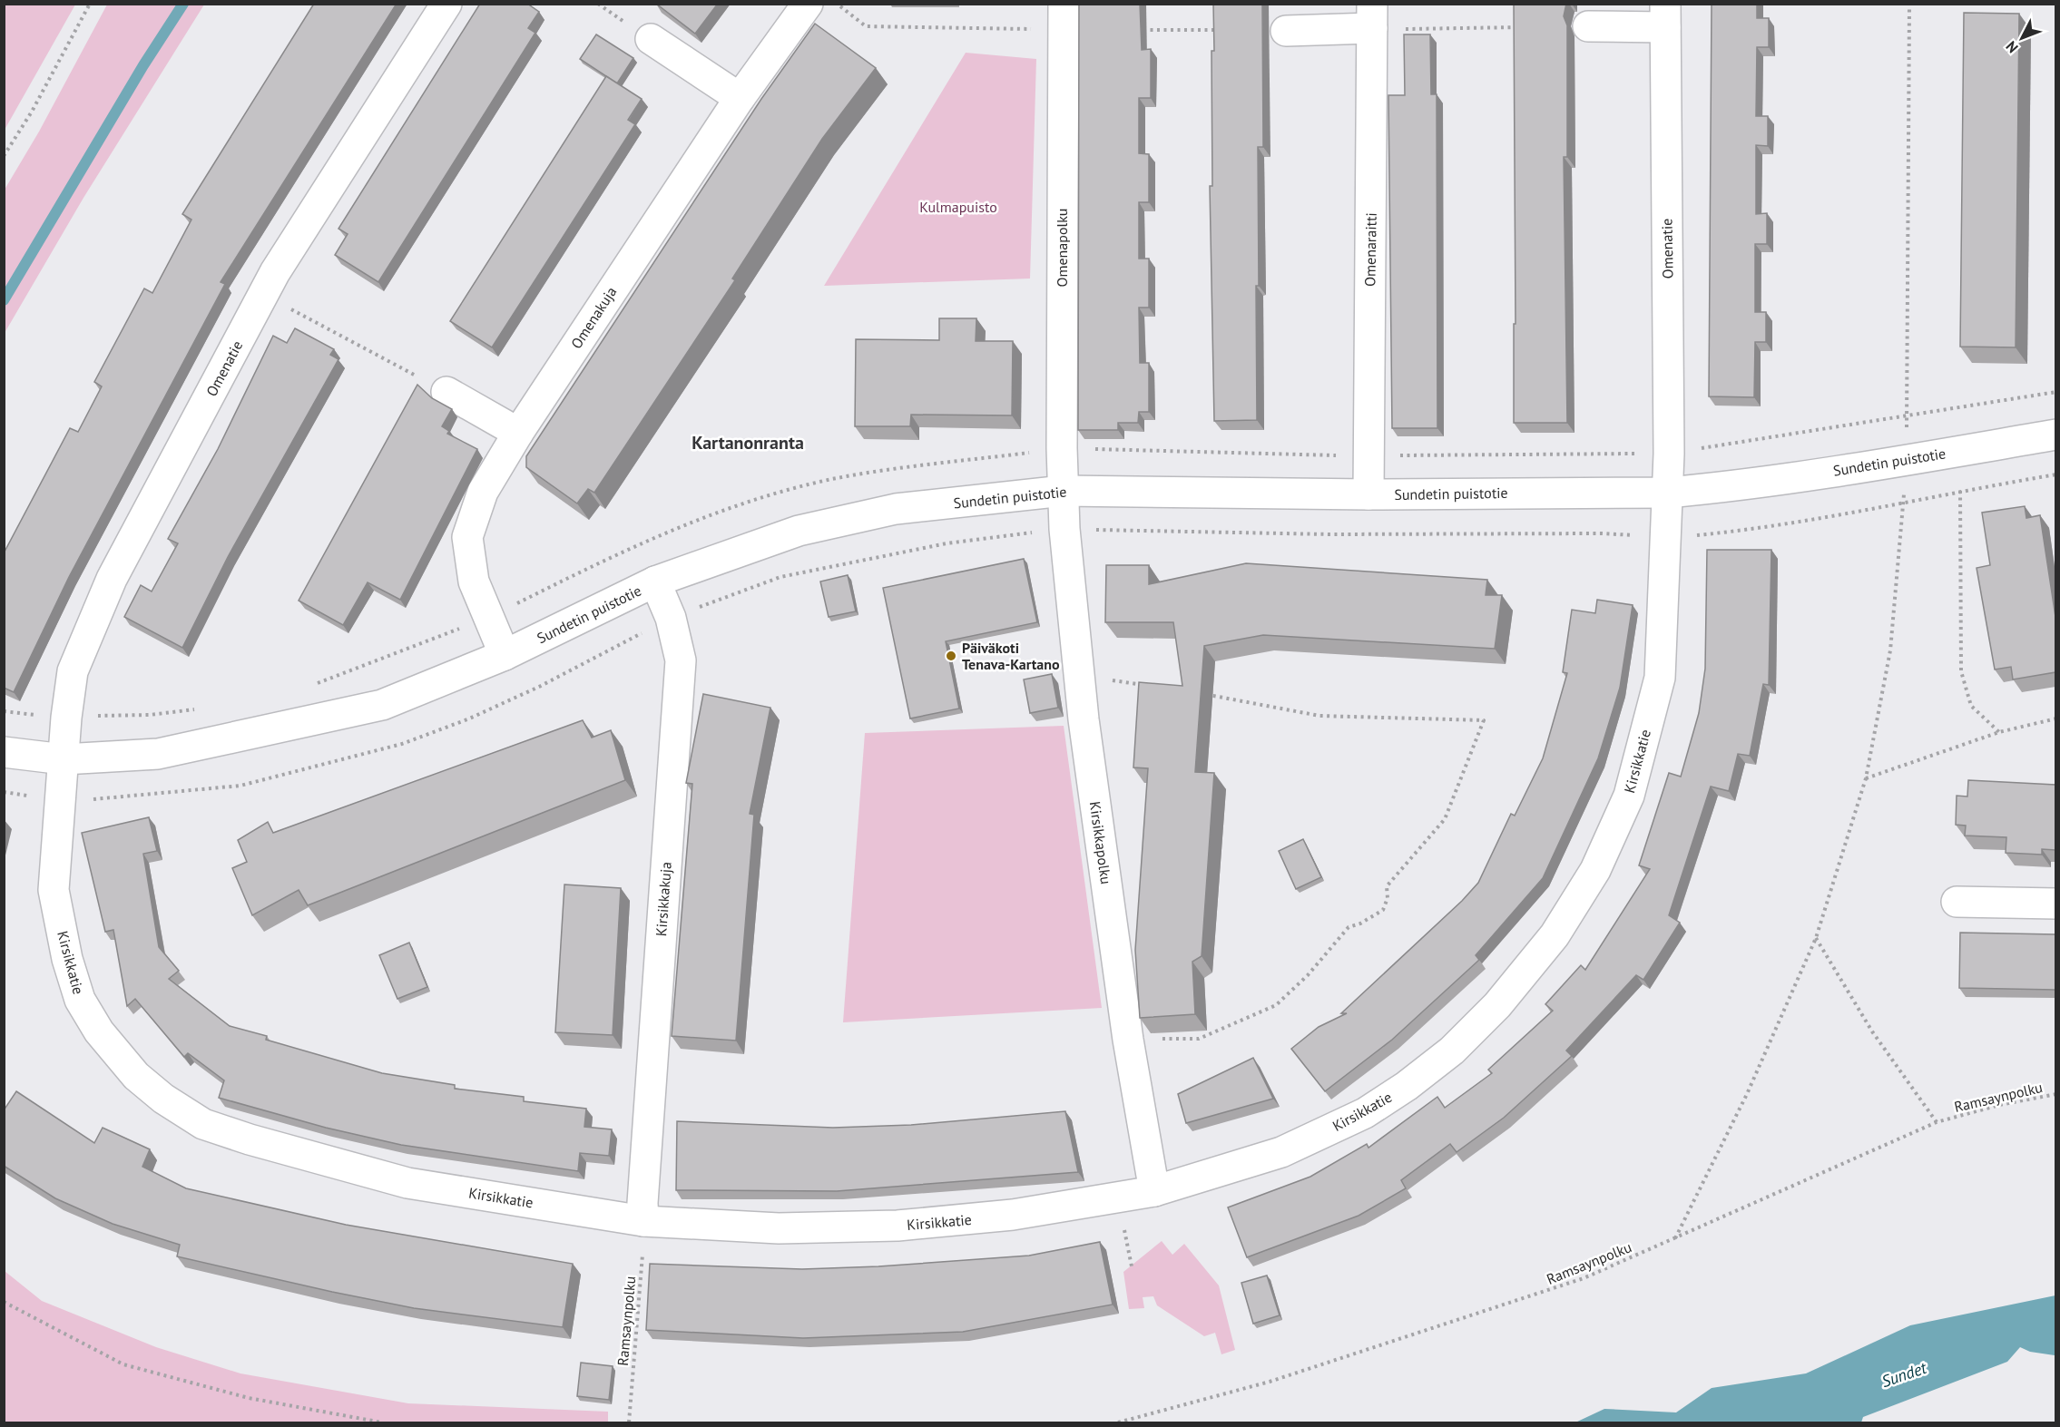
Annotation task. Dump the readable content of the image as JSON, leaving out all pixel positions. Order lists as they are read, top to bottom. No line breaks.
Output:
{"streets":{"street":["Omenapolku","Omenatie","Omenaraitti","Omenakuja","Sundetin puistotie","Kirsikkatie","Kirsikkapolku","Kirsikkakuja"],"path":["Ramsaynpolku"]},"crossings":[["Omenapolku","Sundetin puistotie"],["Omenapolku","Kirsikkapolku"],["Omenatie","Sundetin puistotie"],["Omenatie","Kirsikkatie"],["Omenaraitti","Sundetin puistotie"],["Omenakuja","Sundetin puistotie"],["Sundetin puistotie","Kirsikkatie"],["Sundetin puistotie","Kirsikkapolku"],["Sundetin puistotie","Kirsikkakuja"],["Kirsikkatie","Kirsikkapolku"],["Kirsikkatie","Kirsikkakuja"],["Kirsikkatie","Ramsaynpolku"],["Kirsikkakuja","Ramsaynpolku"]],"districts":["Kartanonranta"],"water":["Sundet"],"parks":["Kulmapuisto"],"places":["Päiväkoti Tenava-Kartano"],"north":"bottom left"}
